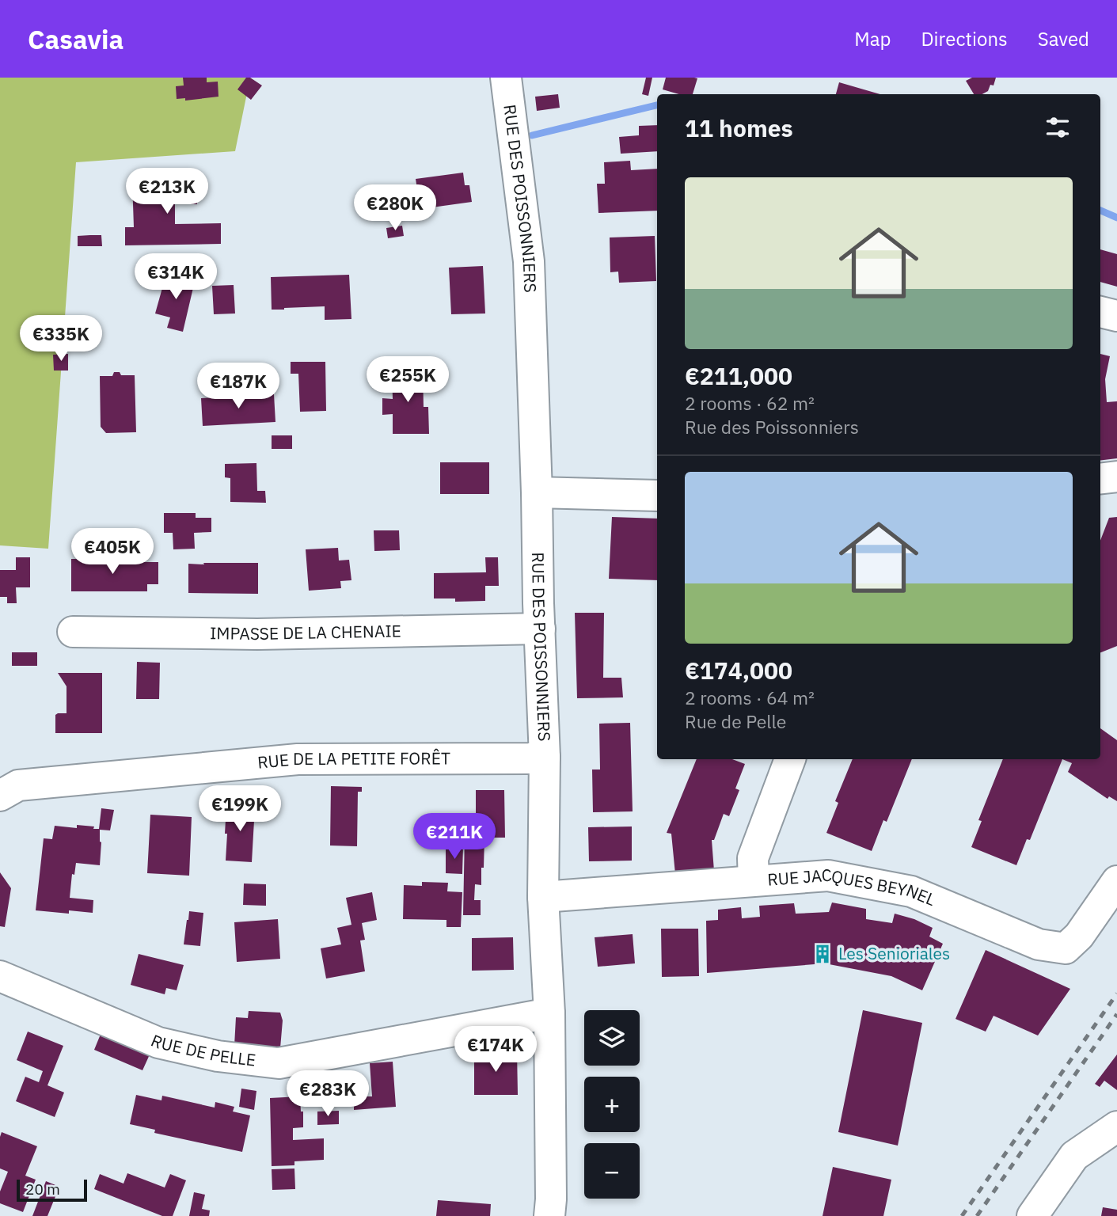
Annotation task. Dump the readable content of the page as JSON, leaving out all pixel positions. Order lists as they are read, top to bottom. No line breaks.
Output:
{"streets":{"street":["RUE DES POISSONNIERS","IMPASSE DE LA CHENAIE","RUE DE LA PETITE FORÊT","RUE JACQUES BEYNEL","RUE DE PELLE"]},"crossings":[["RUE DES POISSONNIERS","IMPASSE DE LA CHENAIE"],["RUE DES POISSONNIERS","RUE DE LA PETITE FORÊT"],["RUE DES POISSONNIERS","RUE JACQUES BEYNEL"],["RUE DES POISSONNIERS","RUE DE PELLE"]],"places":{"building":["Les Senioriales"]},"scale_bar":"20 m","page":{"header":"Casavia","nav":["Map","Directions","Saved"],"heading":"11 homes","list":[{"name":"€211,000","note":"2 rooms · 62 m² · Rue des Poissonniers"},{"name":"€174,000","note":"2 rooms · 64 m² · Rue de Pelle"}],"price":["€213K","€280K","€314K","€335K","€255K","€187K","€405K","€199K","€211K","€174K","€283K"],"map_buttons":["+","−"],"scale":"20 m"}}
